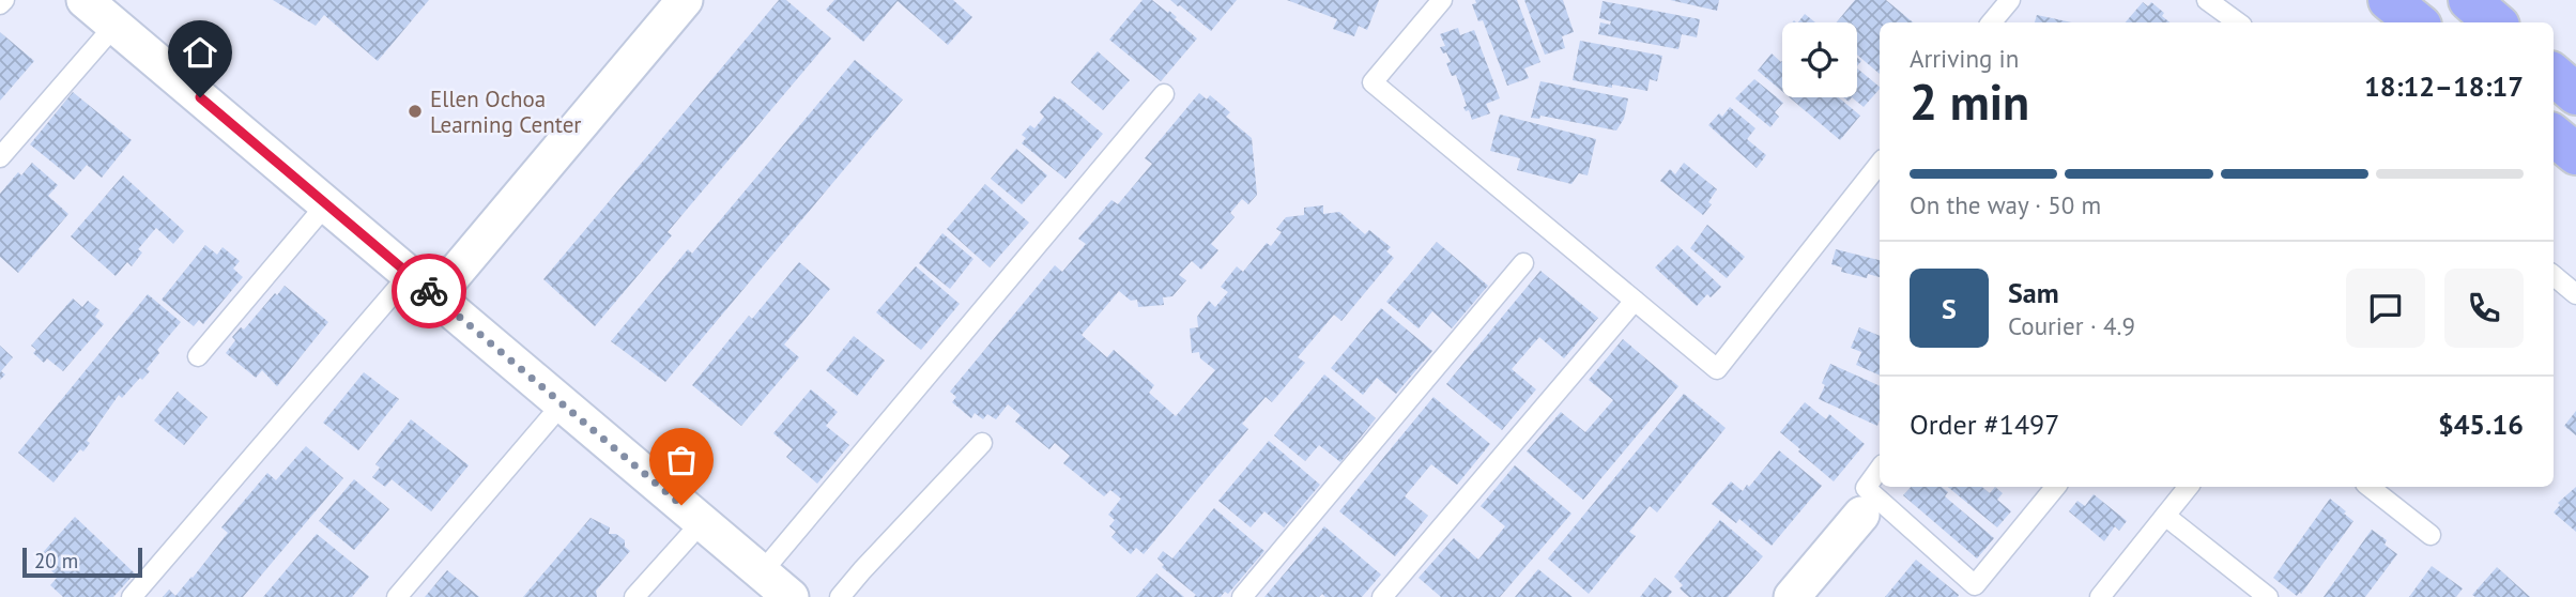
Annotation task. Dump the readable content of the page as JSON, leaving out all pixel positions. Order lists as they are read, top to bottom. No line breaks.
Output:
{"places":["Ellen Ochoa Learning Center"],"scale_bar":"20 m","page":{"heading":["2 min","Arriving in","18:12–18:17"],"panel":["Sam","Courier · 4.9","Order #1497","$45.16"],"bar":"On the way · 50 m","round":"S","scale":"20 m"}}
